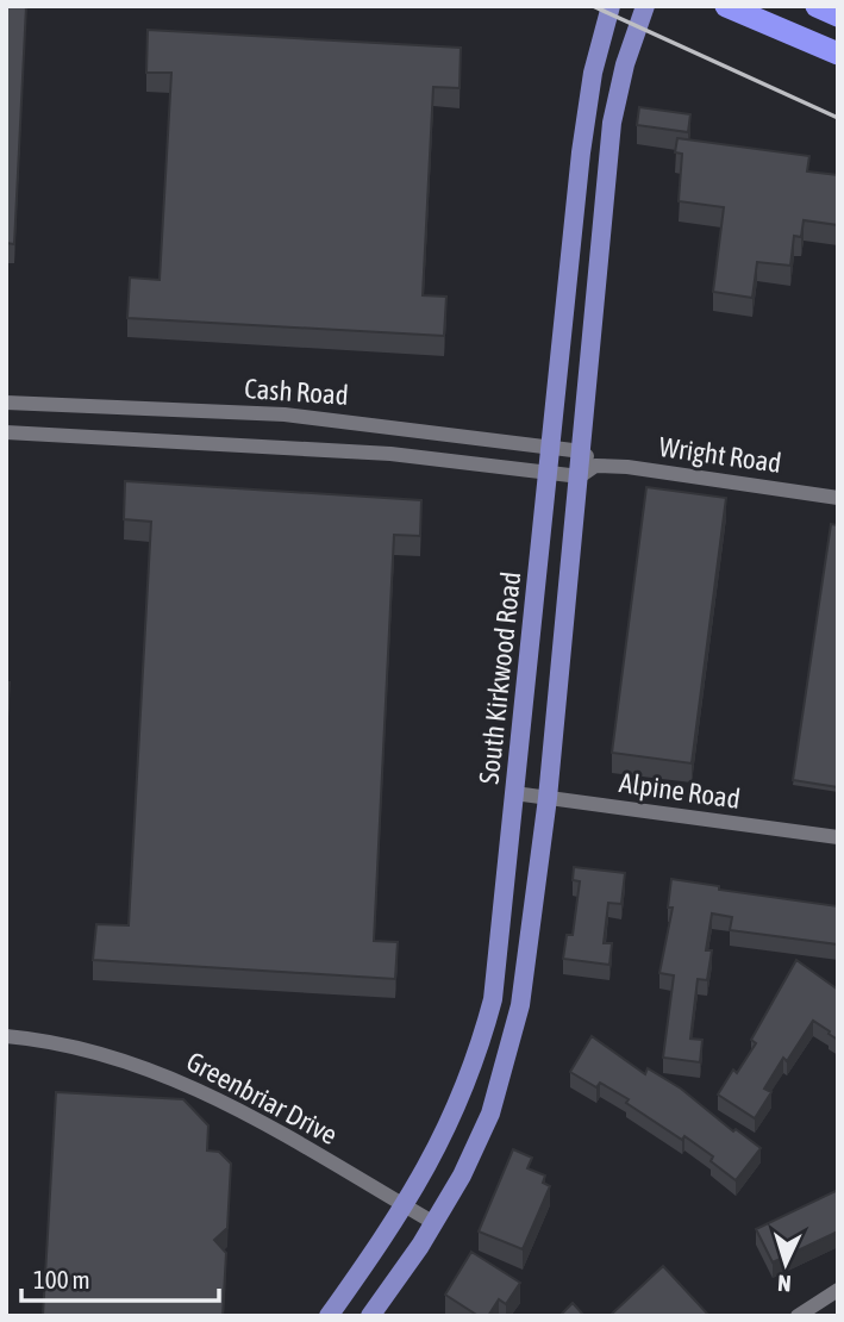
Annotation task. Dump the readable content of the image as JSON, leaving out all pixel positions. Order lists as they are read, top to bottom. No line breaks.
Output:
{"streets":{"main road":["South Kirkwood Road"],"street":["Cash Road","Wright Road","Alpine Road","Greenbriar Drive"]},"crossings":[["Cash Road","Wright Road"],["Cash Road","South Kirkwood Road"],["Wright Road","South Kirkwood Road"],["South Kirkwood Road","Alpine Road"],["South Kirkwood Road","Greenbriar Drive"]],"scale_bar":"100 m","north":"bottom"}
